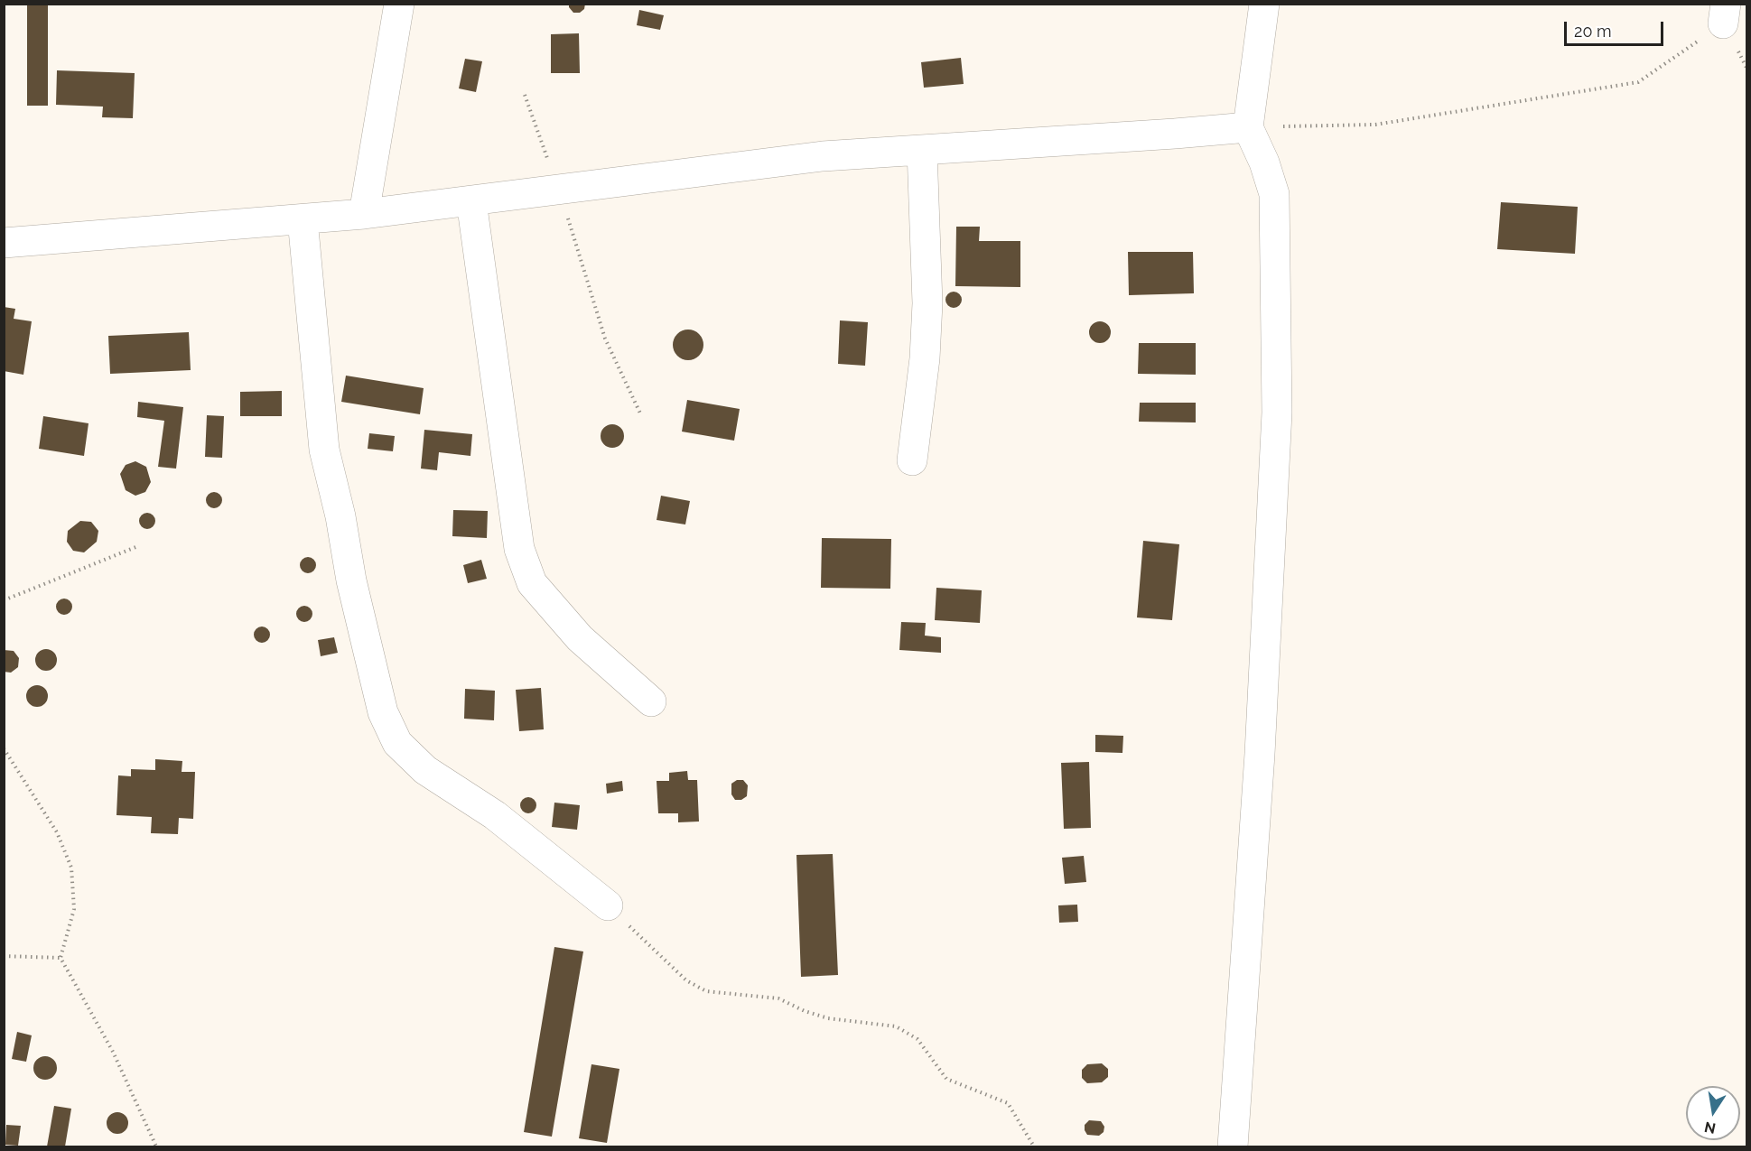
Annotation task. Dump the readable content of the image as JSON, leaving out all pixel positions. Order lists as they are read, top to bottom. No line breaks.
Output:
{"scale_bar":"20 m","north":"bottom"}
